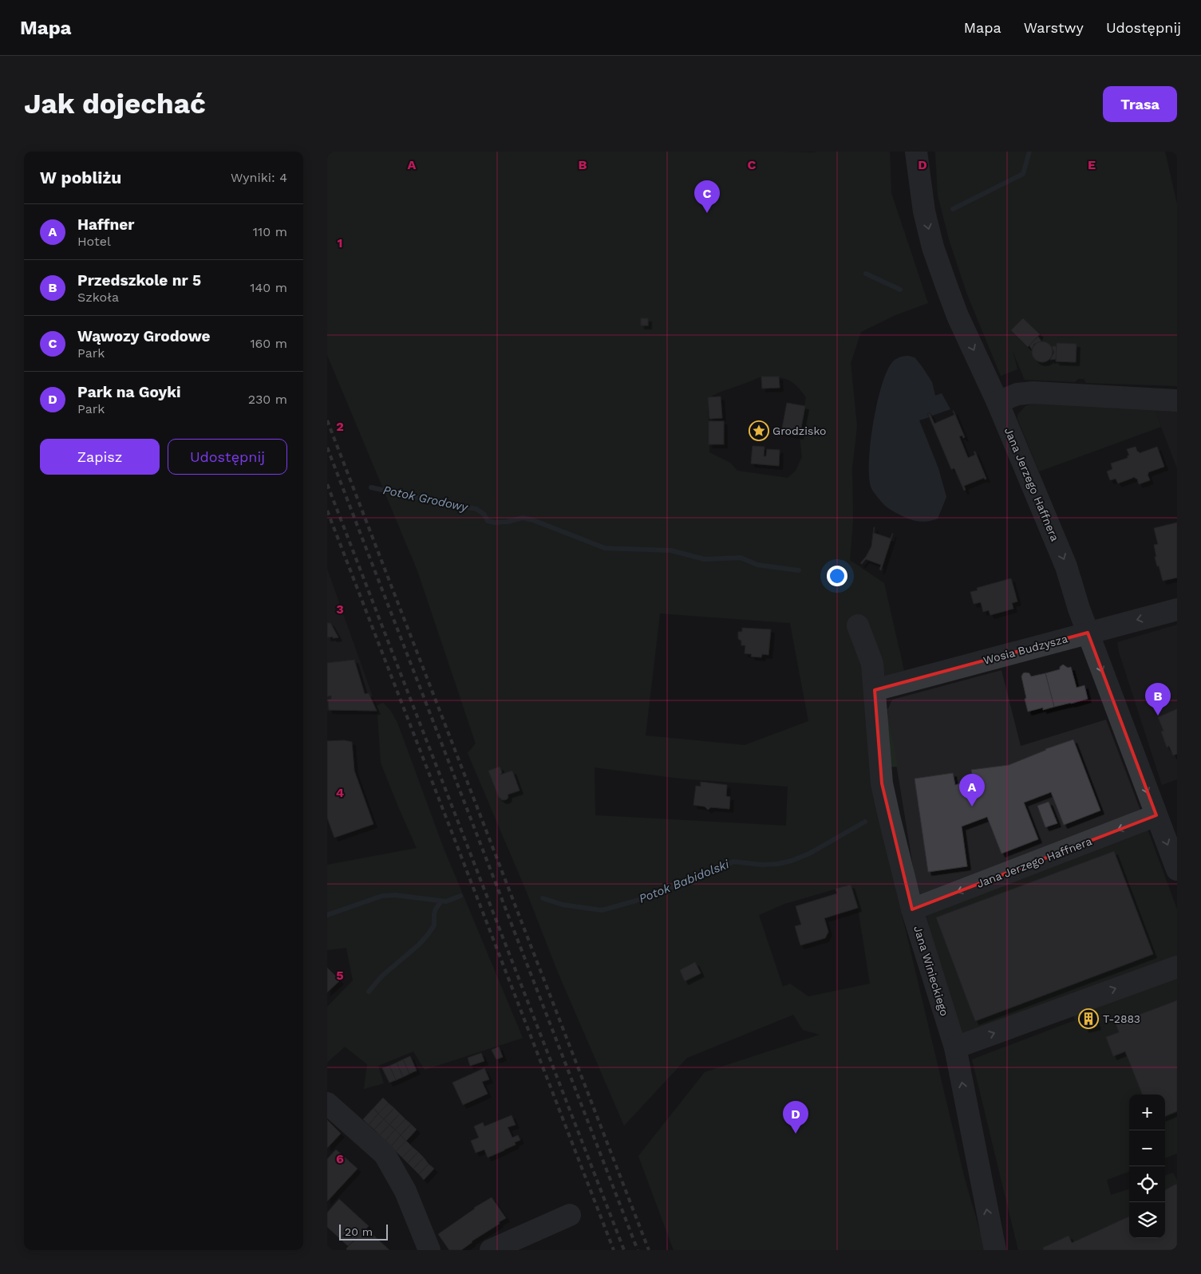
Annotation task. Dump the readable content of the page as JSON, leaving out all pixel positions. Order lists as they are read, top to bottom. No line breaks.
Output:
{"streets":{"street":["Jana Jerzego Haffnera","Wosia Budzysza","Jana Winieckiego"]},"crossings":[["Jana Jerzego Haffnera","Wosia Budzysza"],["Jana Jerzego Haffnera","Jana Winieckiego"],["Wosia Budzysza","Jana Winieckiego"]],"water":["Potok Grodowy","Potok Babidolski"],"places":{"place":["Grodzisko"],"building":["T-2883"]},"scale_bar":"20 m","page":{"header":"Mapa","nav":["Mapa","Warstwy","Udostępnij"],"buttons":["Trasa",["Zapisz","Udostępnij"]],"title":"Jak dojechać","heading":["W pobliżu","Wyniki: 4"],"pins":["C","B","A","D"],"list":[{"mark":"A","name":"Haffner","note":"Hotel","value":"110 m"},{"mark":"B","name":"Przedszkole nr 5","note":"Szkoła","value":"140 m"},{"mark":"C","name":"Wąwozy Grodowe","note":"Park","value":"160 m"},{"mark":"D","name":"Park na Goyki","note":"Park","value":"230 m"}],"map_buttons":["+","−"],"scale":"20 m"},"grid":{"columns":["A","B","C","D","E"],"rows":["1","2","3","4","5","6"]}}
